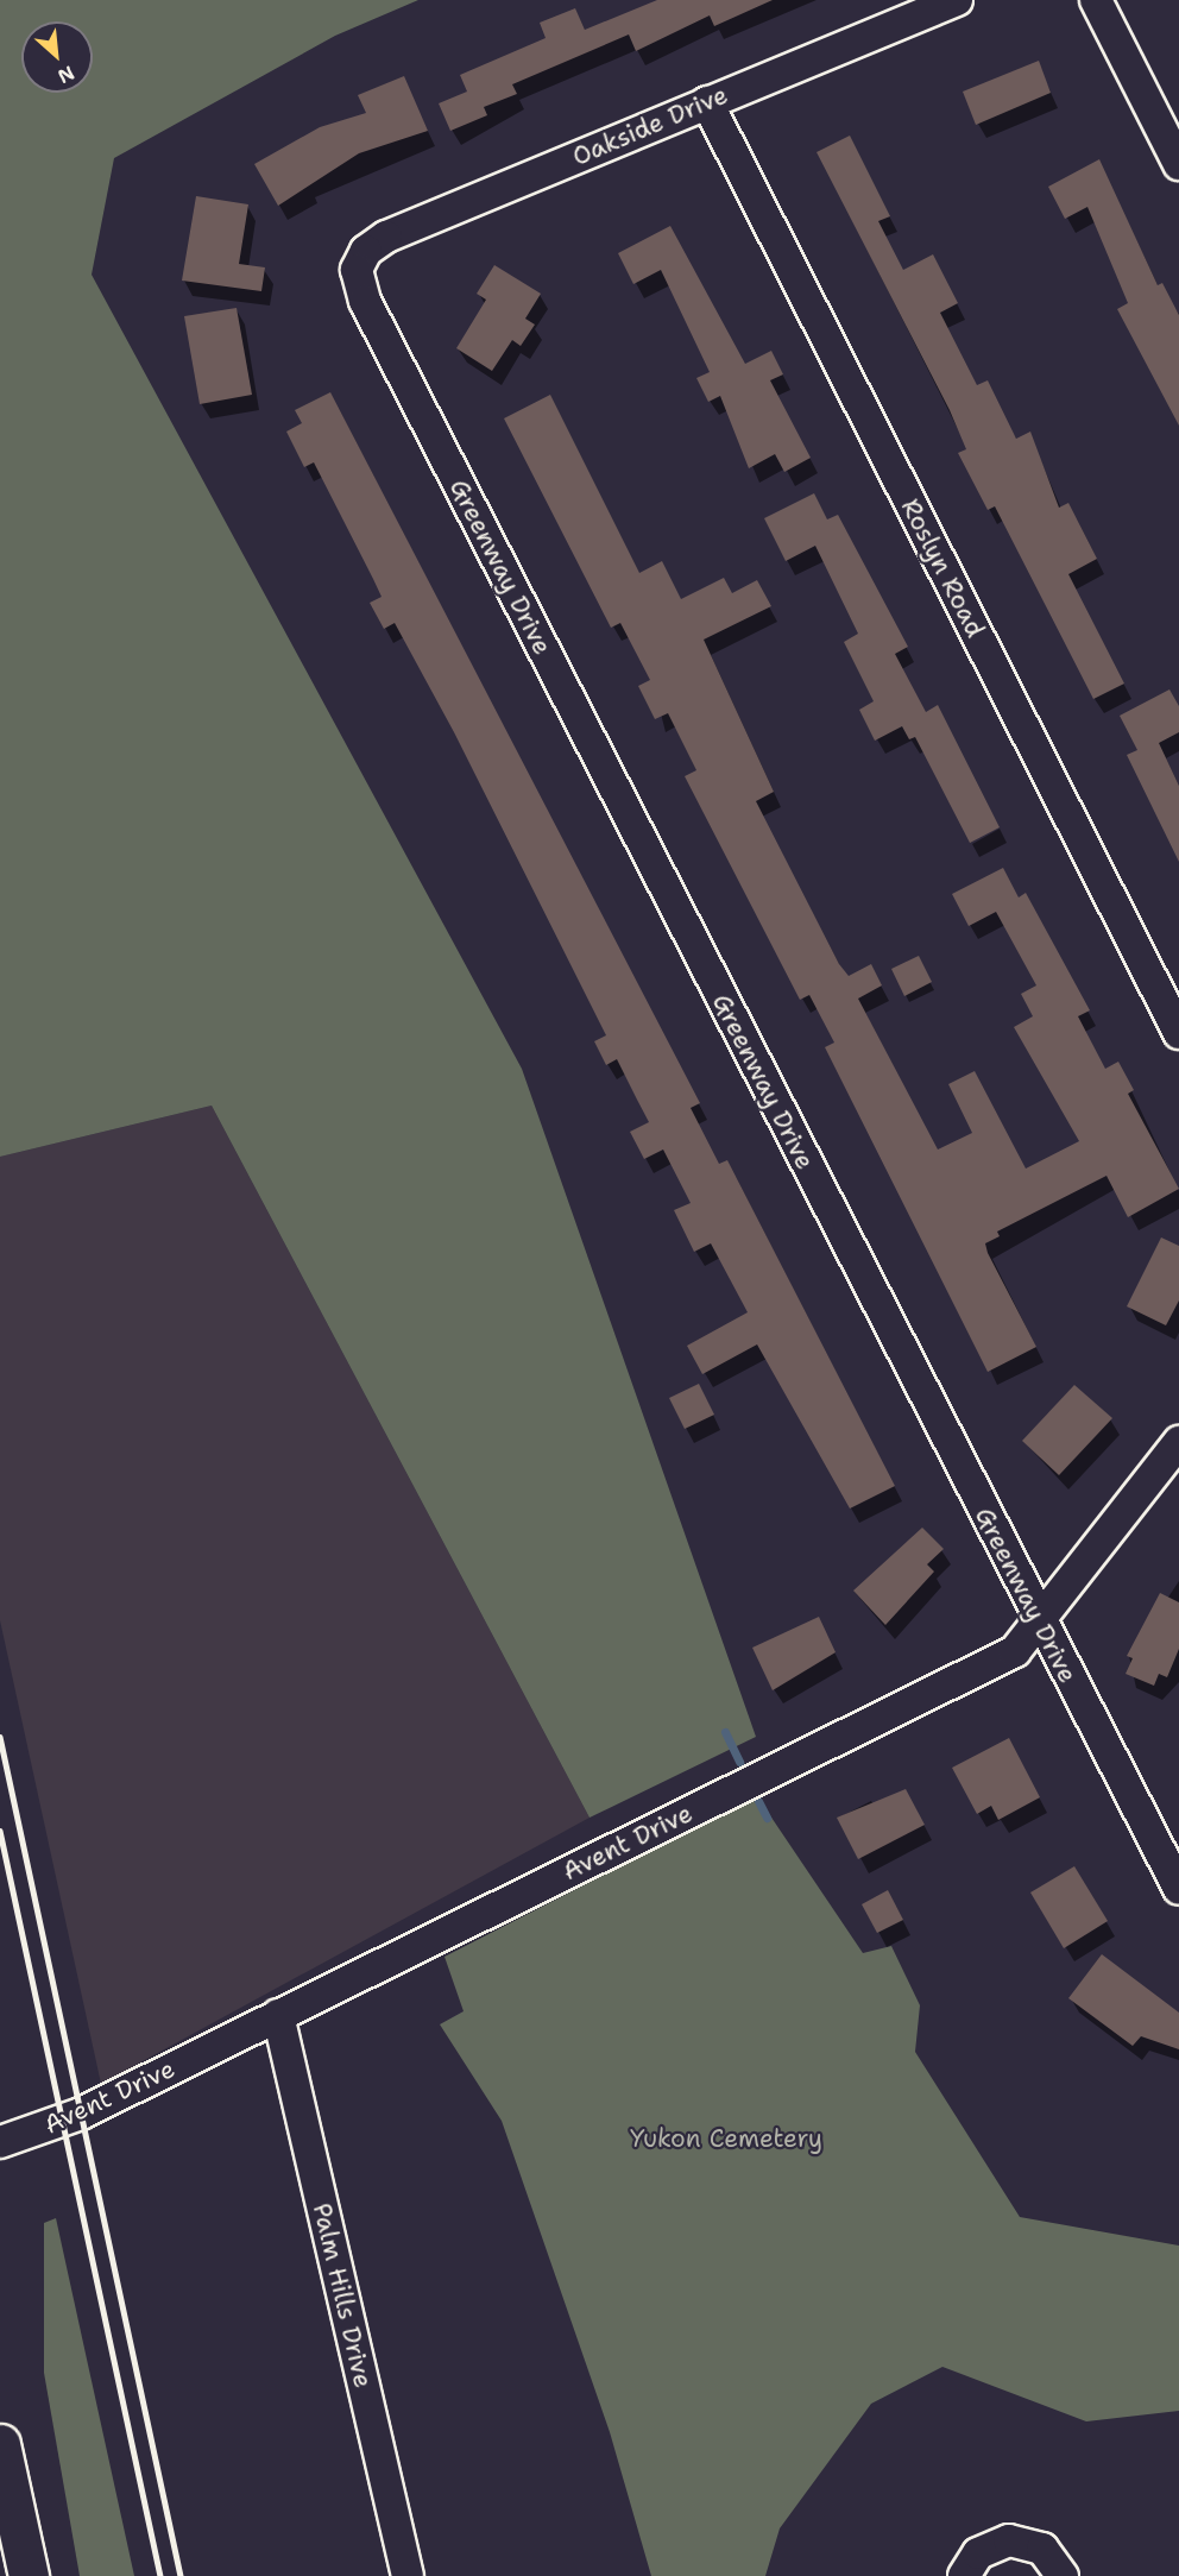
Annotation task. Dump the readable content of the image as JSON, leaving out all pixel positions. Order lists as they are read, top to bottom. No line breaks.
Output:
{"streets":{"street":["Oakside Drive","Greenway Drive","Roslyn Road","Avent Drive","Palm Hills Drive"]},"crossings":[["Oakside Drive","Greenway Drive"],["Oakside Drive","Roslyn Road"],["Greenway Drive","Avent Drive"],["Avent Drive","Palm Hills Drive"]],"parks":["Yukon Cemetery"],"north":"bottom right"}
